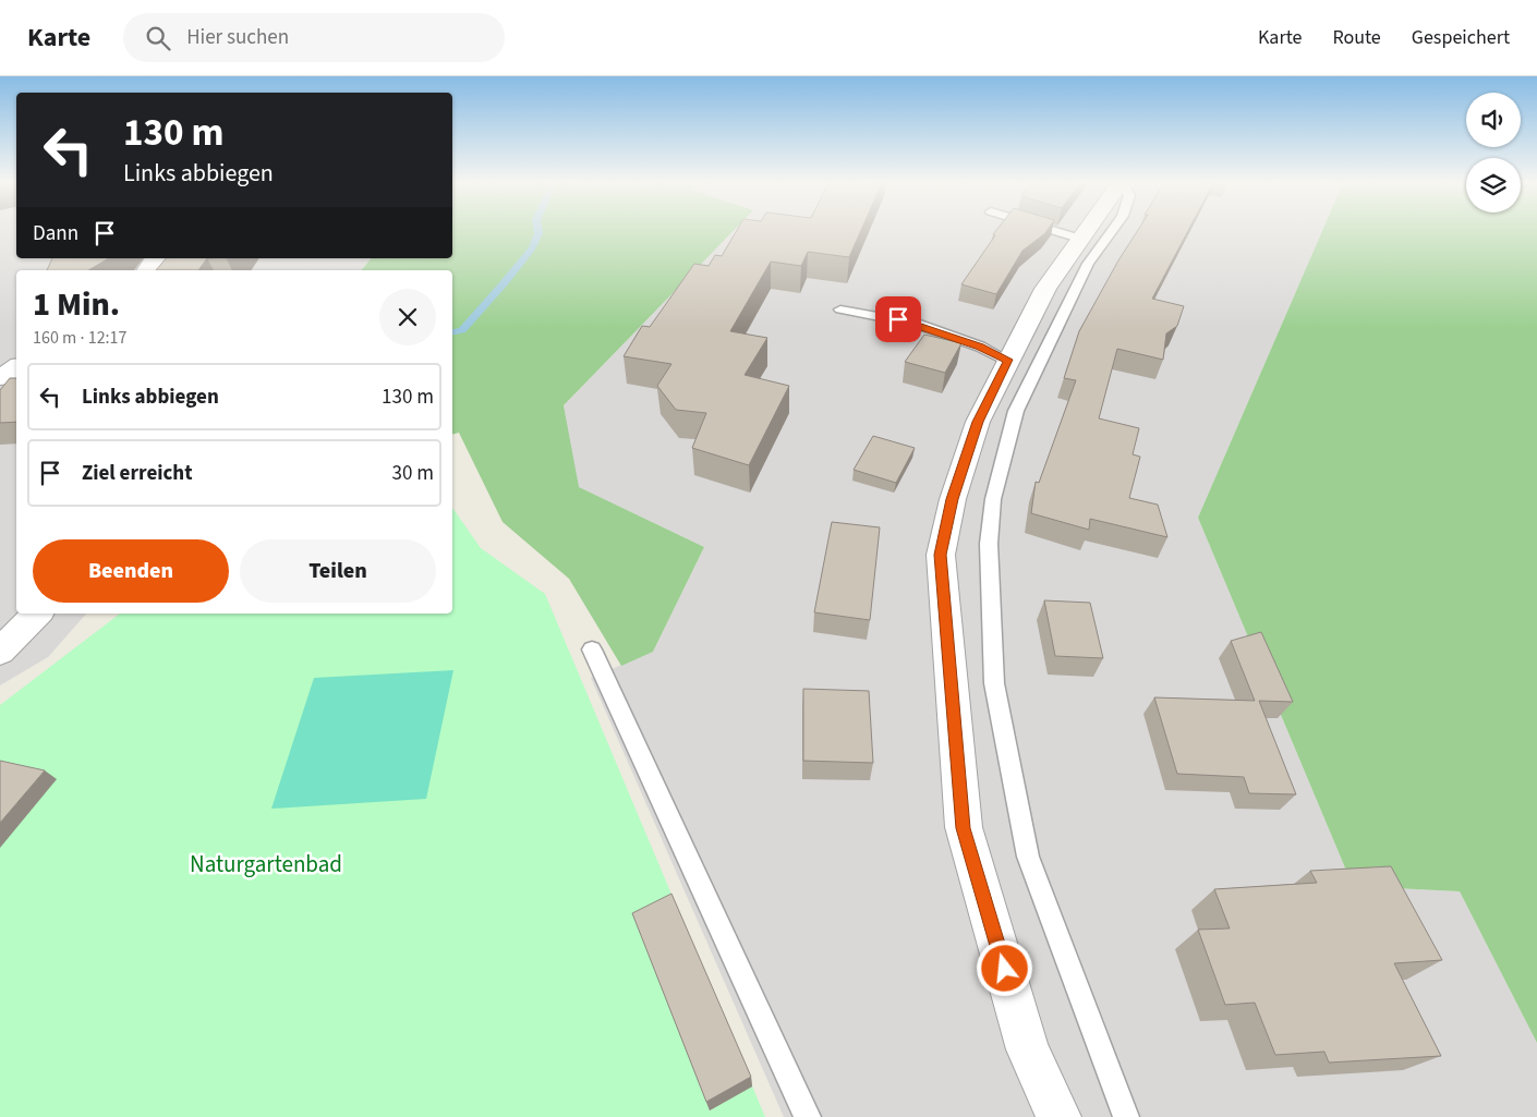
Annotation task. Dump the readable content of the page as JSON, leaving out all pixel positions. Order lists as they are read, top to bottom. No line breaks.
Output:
{"parks":["Naturgartenbad"],"page":{"header":"Karte","search":"Hier suchen","nav":["Karte","Route","Gespeichert"],"turn":["130 m","Links abbiegen"],"then":"Dann","heading":["1 Min.","160 m · 12:17"],"list":[{"name":"Links abbiegen","value":"130 m"},{"name":"Ziel erreicht","value":"30 m"}],"buttons":["Beenden","Teilen"]}}
